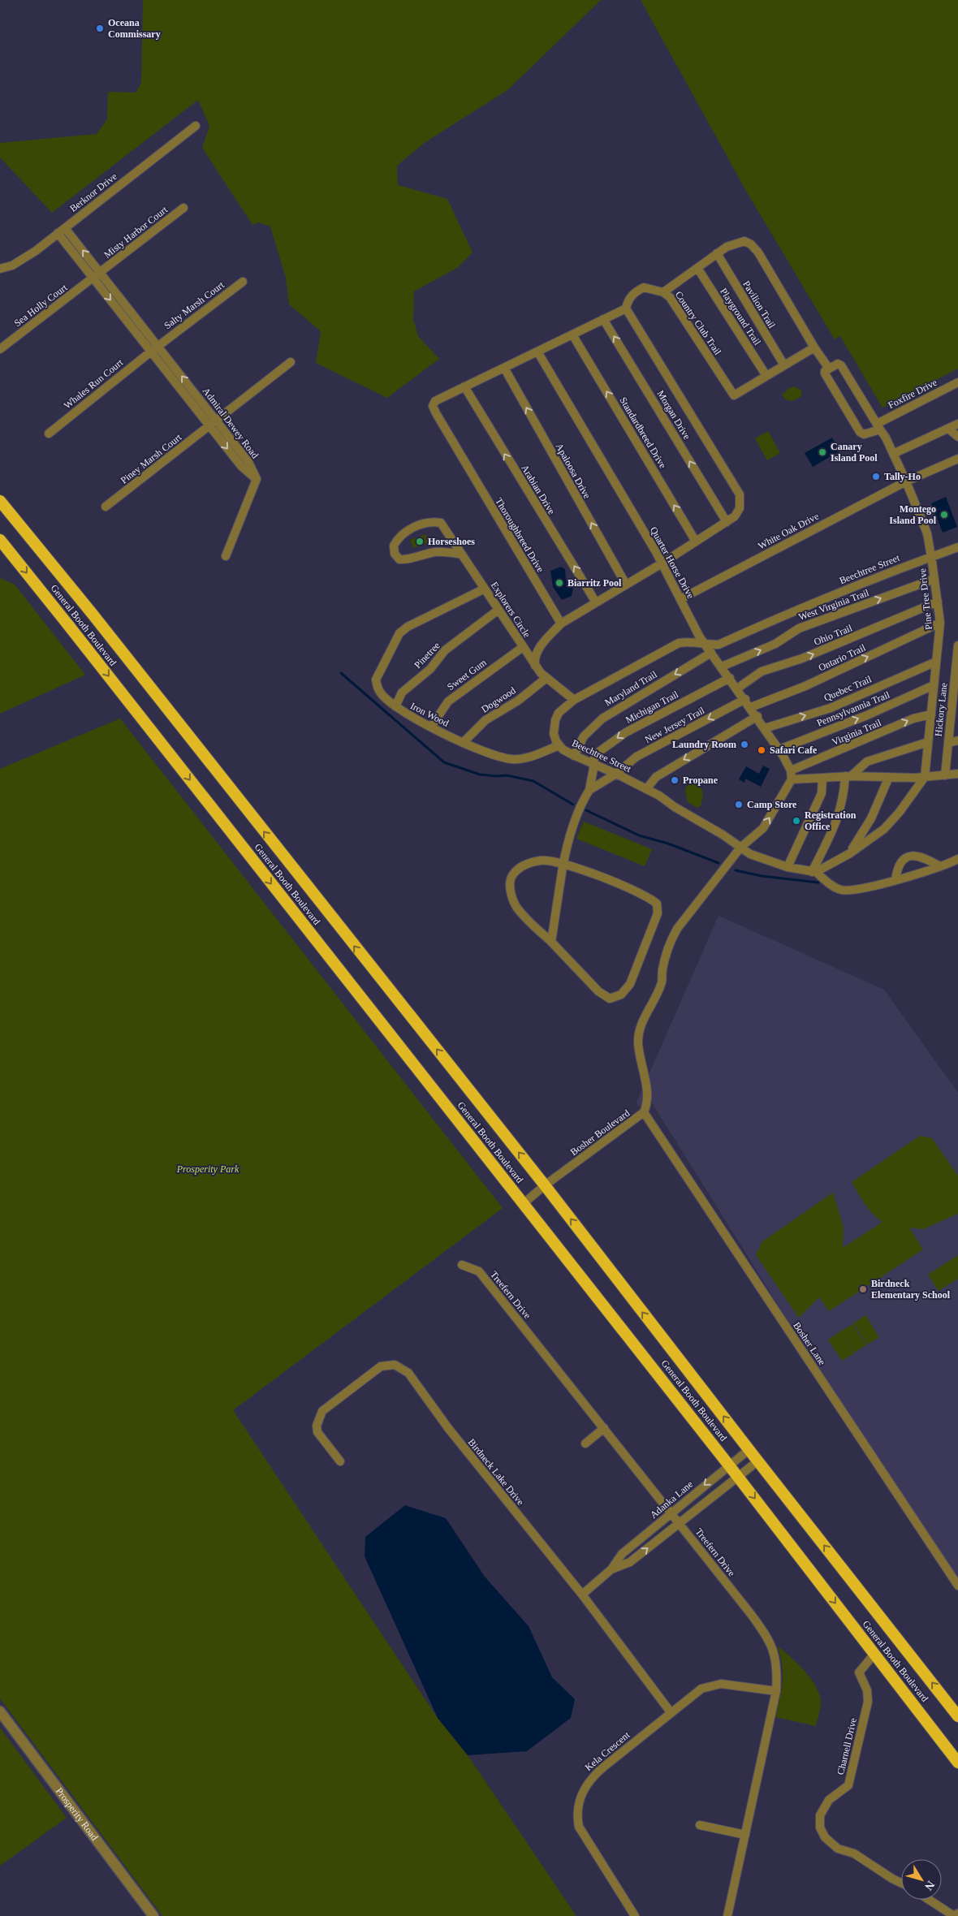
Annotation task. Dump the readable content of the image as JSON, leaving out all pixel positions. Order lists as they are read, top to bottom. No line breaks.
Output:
{"streets":{"highway":["General Booth Boulevard"],"street":["Berknor Drive","Misty Harbor Court","Pavilion Trail","Sea Holly Court","Salty Marsh Court","Playground Trail","Country Club Trail","Whales Run Court","Foxfire Drive","Morgan Drive","Admiral Dewey Road","Standardbreed Drive","Piney Marsh Court","Apaloosa Drive","Arabian Drive","White Oak Drive","Thoroughbreed Drive","Quarter Horse Drive","Beechtree Street","Pine Tree Drive","West Virginia Trail","Explorers Circle","Ohio Trail","Pinetree","Ontario Trail","Sweet Gum","Maryland Trail","Quebec Trail","Dogwood","Michigan Trail","Pennsylvannia Trail","Hickory Lane","Iron Wood","New Jersey Trail","Virginia Trail","Bosher Boulevard","Treefern Drive","Bosher Lane","Birdneck Lake Drive","Adanka Lane","Charnell Drive","Kela Crescent","Prosperity Road"]},"crossings":[["Berknor Drive","Admiral Dewey Road"],["Misty Harbor Court","Sea Holly Court"],["Misty Harbor Court","Admiral Dewey Road"],["Pavilion Trail","Country Club Trail"],["Sea Holly Court","Admiral Dewey Road"],["Salty Marsh Court","Whales Run Court"],["Salty Marsh Court","Admiral Dewey Road"],["Playground Trail","Country Club Trail"],["Country Club Trail","Foxfire Drive"],["Country Club Trail","Pine Tree Drive"],["Whales Run Court","Admiral Dewey Road"],["Foxfire Drive","Pine Tree Drive"],["Morgan Drive","Thoroughbreed Drive"],["Admiral Dewey Road","Piney Marsh Court"],["Standardbreed Drive","Thoroughbreed Drive"],["Apaloosa Drive","Thoroughbreed Drive"],["Arabian Drive","Thoroughbreed Drive"],["White Oak Drive","Quarter Horse Drive"],["White Oak Drive","Pine Tree Drive"],["Thoroughbreed Drive","Quarter Horse Drive"],["Quarter Horse Drive","Beechtree Street"],["Quarter Horse Drive","West Virginia Trail"],["Quarter Horse Drive","Ohio Trail"],["Quarter Horse Drive","Ontario Trail"],["Quarter Horse Drive","Maryland Trail"],["Quarter Horse Drive","Quebec Trail"],["Quarter Horse Drive","Michigan Trail"],["Quarter Horse Drive","Pennsylvannia Trail"],["Quarter Horse Drive","New Jersey Trail"],["Quarter Horse Drive","Virginia Trail"],["Beechtree Street","Pine Tree Drive"],["Beechtree Street","Explorers Circle"],["Beechtree Street","Maryland Trail"],["Beechtree Street","Michigan Trail"],["Beechtree Street","Iron Wood"],["Beechtree Street","New Jersey Trail"],["Beechtree Street","Bosher Boulevard"],["Pine Tree Drive","West Virginia Trail"],["Pine Tree Drive","Ohio Trail"],["Pine Tree Drive","Ontario Trail"],["Pine Tree Drive","Quebec Trail"],["Pine Tree Drive","Pennsylvannia Trail"],["Pine Tree Drive","Virginia Trail"],["Explorers Circle","Pinetree"],["Explorers Circle","Sweet Gum"],["Explorers Circle","Dogwood"],["Explorers Circle","Iron Wood"],["General Booth Boulevard","Bosher Boulevard"],["General Booth Boulevard","Adanka Lane"],["General Booth Boulevard","Charnell Drive"],["Pinetree","Iron Wood"],["Sweet Gum","Iron Wood"],["Dogwood","Iron Wood"],["Bosher Boulevard","Bosher Lane"],["Treefern Drive","Adanka Lane"],["Treefern Drive","Kela Crescent"],["Birdneck Lake Drive","Adanka Lane"],["Birdneck Lake Drive","Kela Crescent"]],"one_way":["Apaloosa Drive","Arabian Drive","West Virginia Trail","Ohio Trail","Ontario Trail","Maryland Trail"],"parks":["Prosperity Park"],"places":["Oceana Commissary","Canary Island Pool","Tally-Ho","Montego Island Pool","Horseshoes","Biarritz Pool","Laundry Room","Safari Cafe","Propane","Camp Store","Registration Office","Birdneck Elementary School"],"north":"bottom right"}
